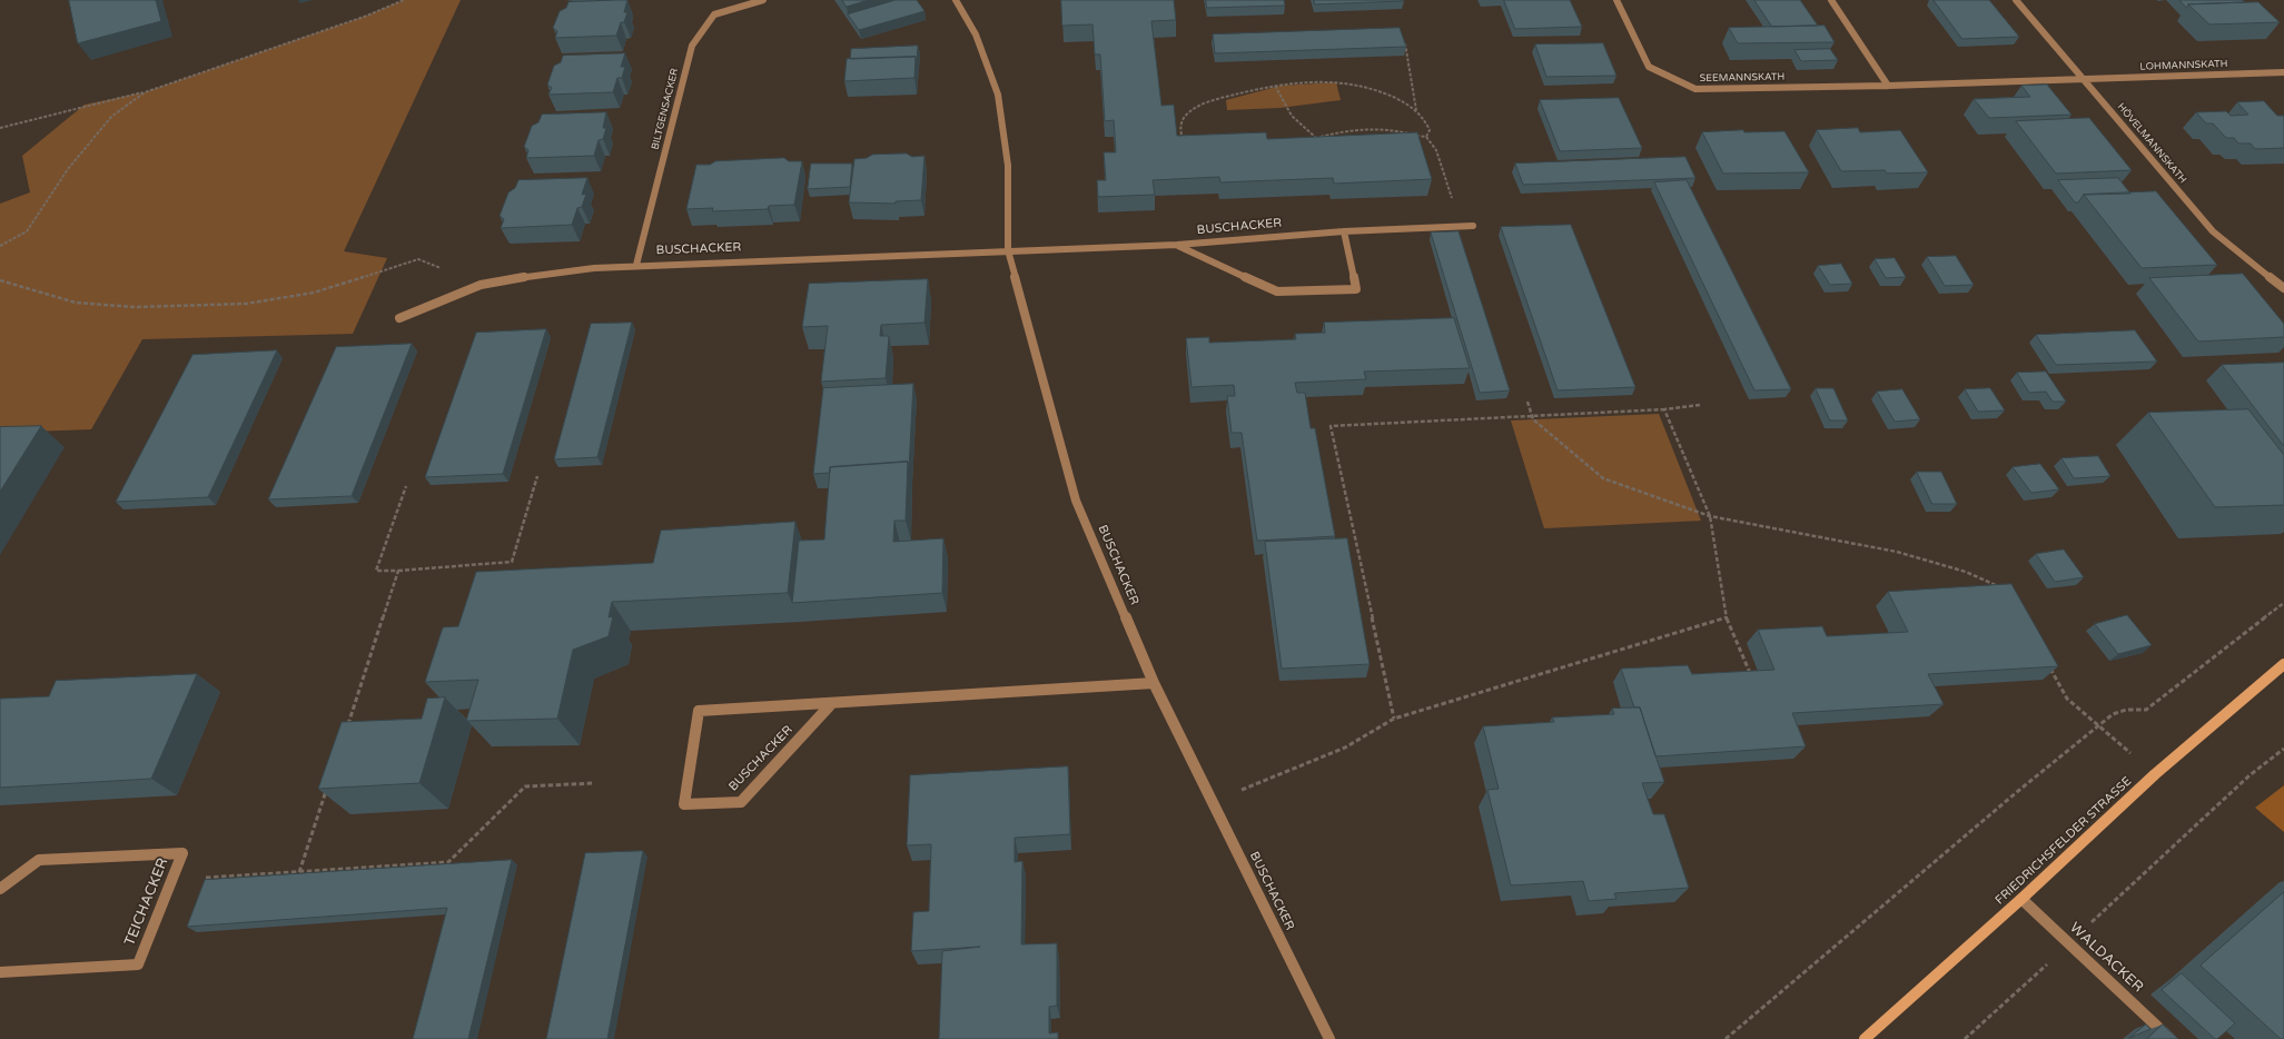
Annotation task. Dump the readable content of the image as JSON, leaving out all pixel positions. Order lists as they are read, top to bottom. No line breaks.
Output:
{"streets":{"main road":["FRIEDRICHSFELDER STRASSE"],"street":["LOHMANNSKATH","SEEMANNSKATH","BILTGENSACKER","HÖVELMANNSKATH","BUSCHACKER","TEICHACKER","WALDACKER"]},"crossings":[["LOHMANNSKATH","SEEMANNSKATH"],["LOHMANNSKATH","HÖVELMANNSKATH"],["SEEMANNSKATH","HÖVELMANNSKATH"],["BILTGENSACKER","BUSCHACKER"],["FRIEDRICHSFELDER STRASSE","WALDACKER"]]}
